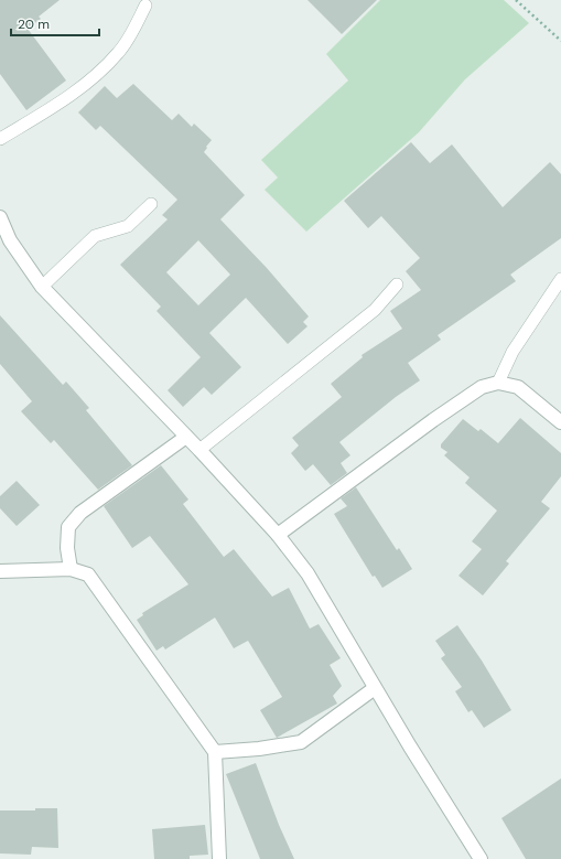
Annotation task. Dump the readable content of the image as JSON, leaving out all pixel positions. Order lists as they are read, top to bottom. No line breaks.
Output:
{"scale_bar":"20 m"}
